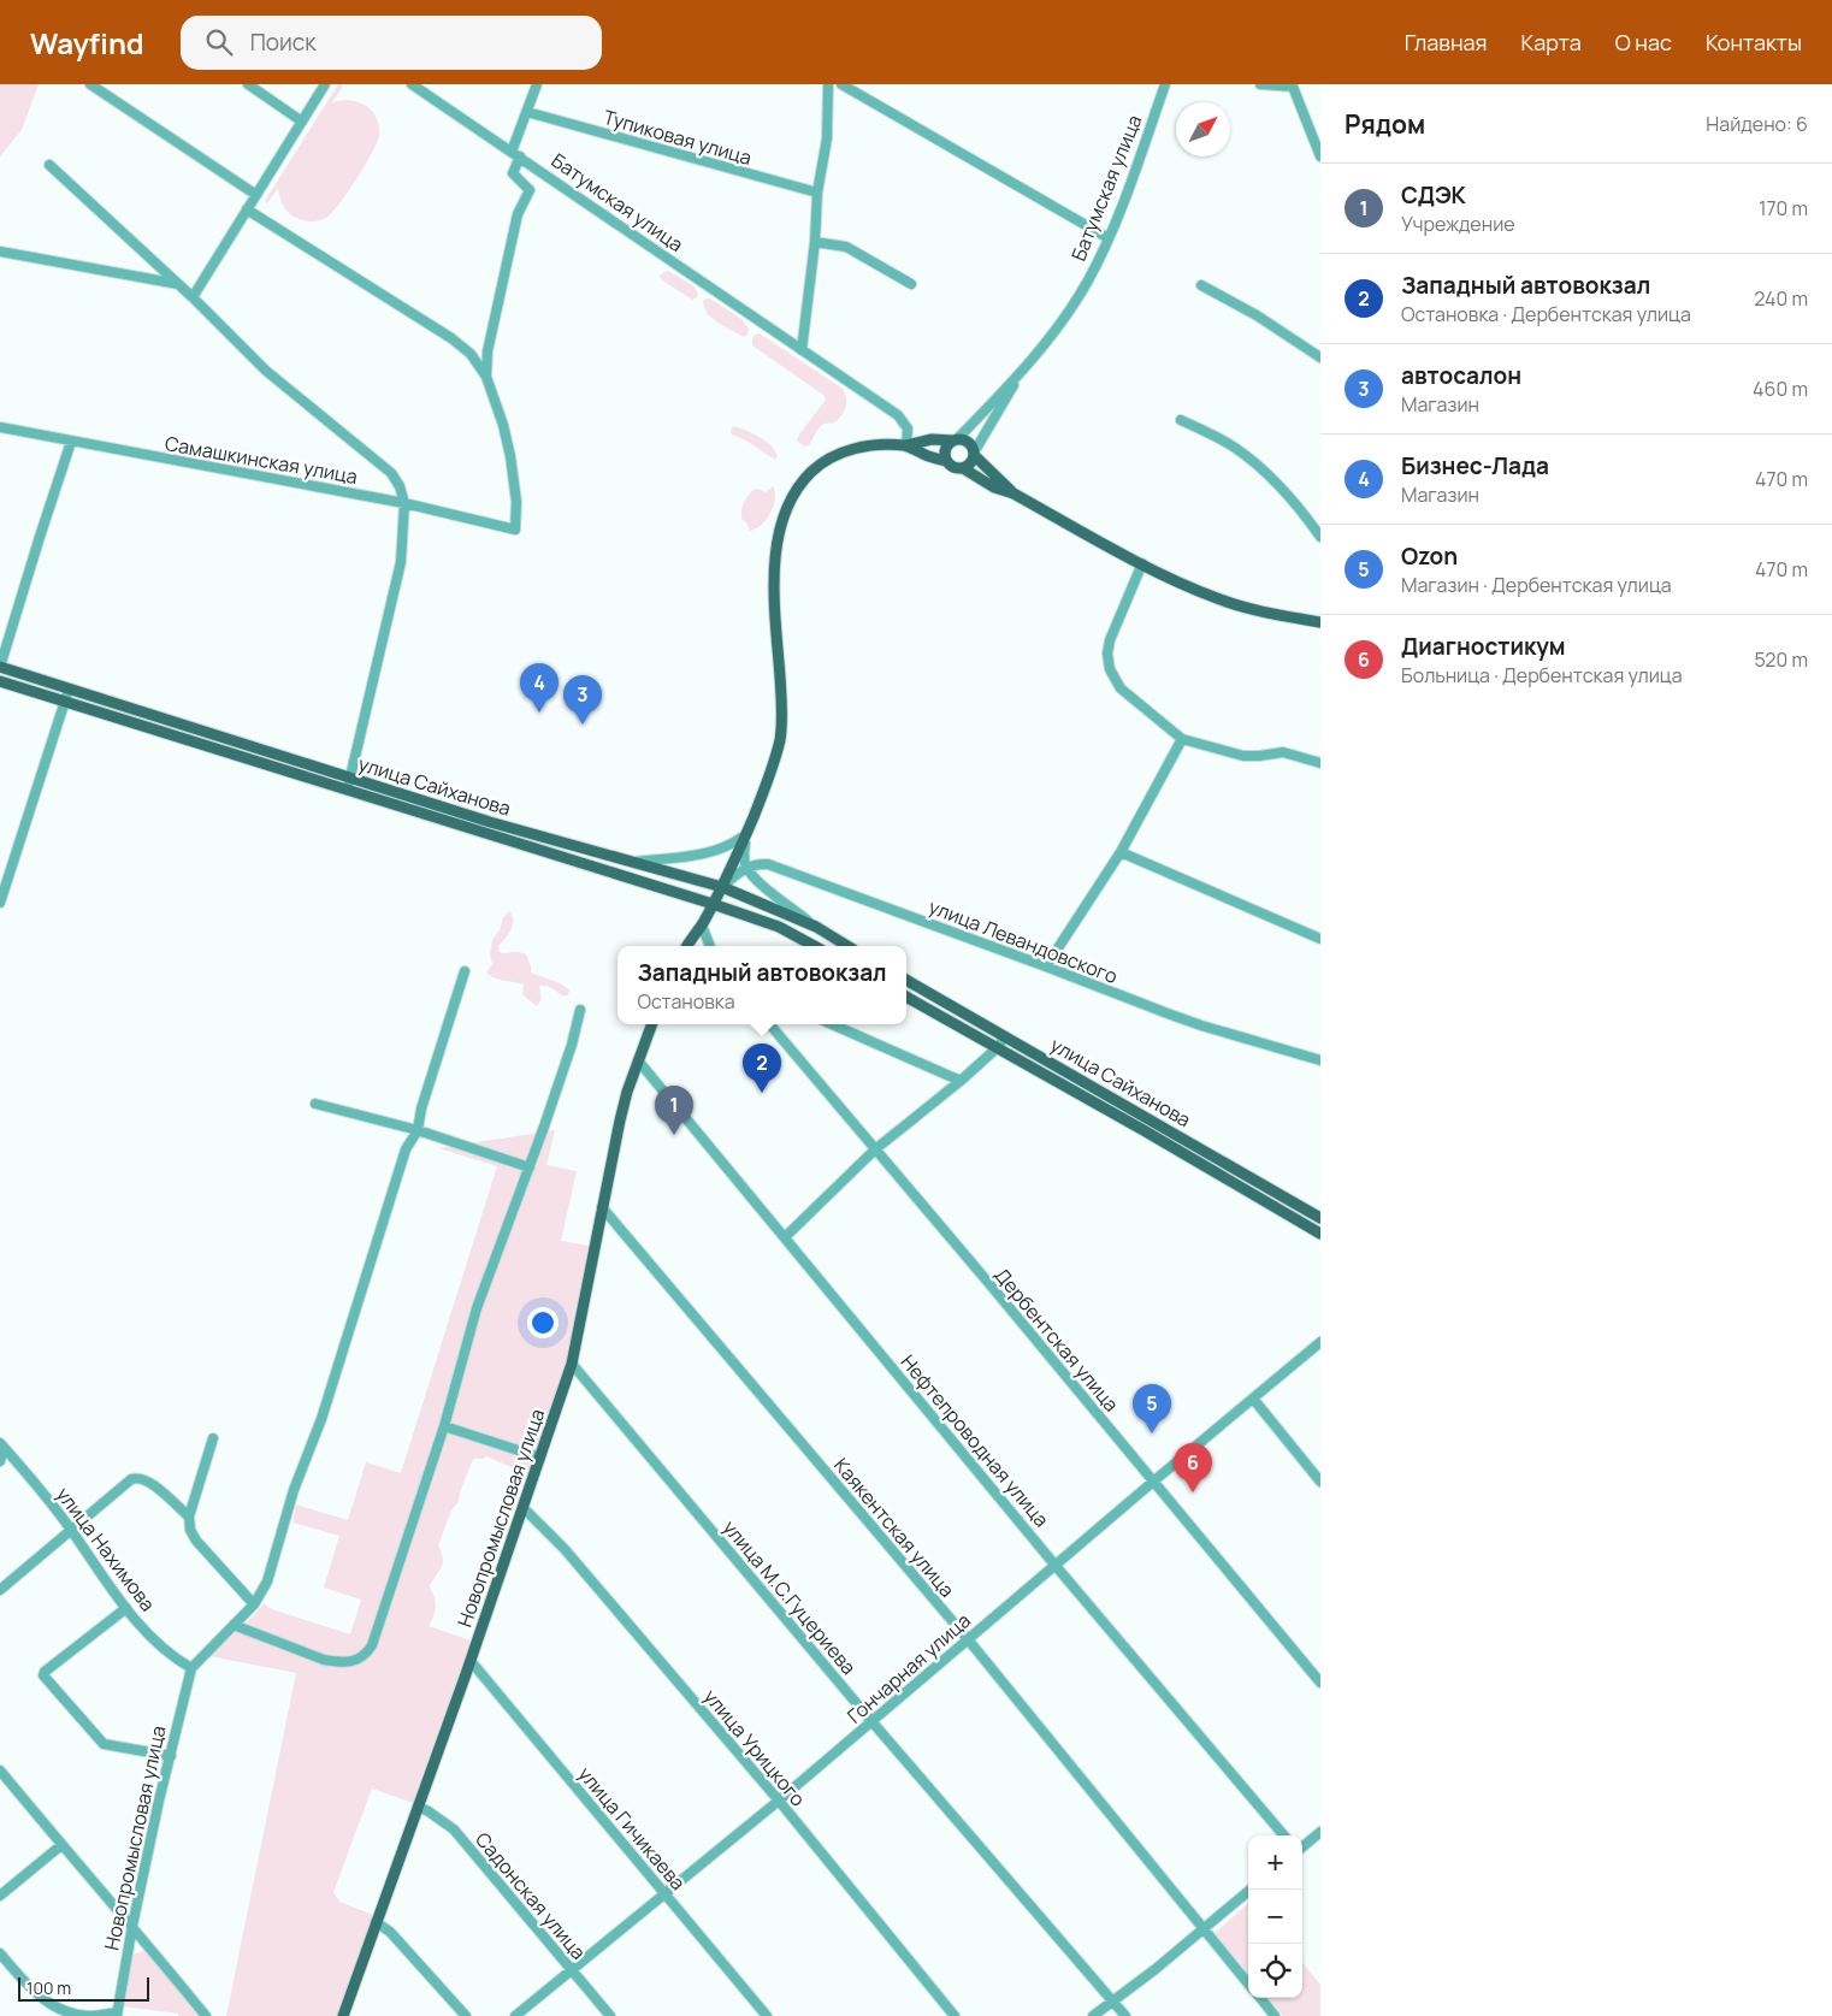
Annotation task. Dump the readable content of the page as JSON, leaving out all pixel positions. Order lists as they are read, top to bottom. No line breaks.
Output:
{"streets":{"main road":["улица Сайханова","Новопромысловая улица"],"street":["Тупиковая улица","Батумская улица","Самашкинская улица","улица Левандовского","Дербентская улица","Нефтепроводная улица","Каякентская улица","улица Нахимова","улица М.С.Гуцериева","Гончарная улица","улица Урицкого","улица Гичикаева","Садонская улица"]},"crossings":[["Дербентская улица","Гончарная улица"],["Нефтепроводная улица","Новопромысловая улица"],["Нефтепроводная улица","Гончарная улица"],["Новопромысловая улица","Каякентская улица"],["Новопромысловая улица","улица Нахимова"],["Новопромысловая улица","улица М.С.Гуцериева"],["Новопромысловая улица","улица Урицкого"],["Новопромысловая улица","улица Гичикаева"],["Новопромысловая улица","Садонская улица"],["Каякентская улица","Гончарная улица"],["улица М.С.Гуцериева","Гончарная улица"],["Гончарная улица","улица Урицкого"],["Гончарная улица","улица Гичикаева"],["Гончарная улица","Садонская улица"]],"scale_bar":"100 m","north":"top right","page":{"header":"Wayfind","search":"Поиск","nav":["Главная","Карта","О нас","Контакты"],"heading":["Рядом","Найдено: 6"],"list":[{"mark":"1","name":"СДЭК","note":"Учреждение","value":"170 m"},{"mark":"2","name":"Западный автовокзал","note":"Остановка · Дербентская улица","value":"240 m"},{"mark":"3","name":"автосалон","note":"Магазин","value":"460 m"},{"mark":"4","name":"Бизнес-Лада","note":"Магазин","value":"470 m"},{"mark":"5","name":"Ozon","note":"Магазин · Дербентская улица","value":"470 m"},{"mark":"6","name":"Диагностикум","note":"Больница · Дербентская улица","value":"520 m"}],"pins":["4","3","2","1","5","6"],"popup":["Западный автовокзал","Остановка"],"map_buttons":["+","−"],"scale":"100 m"}}
